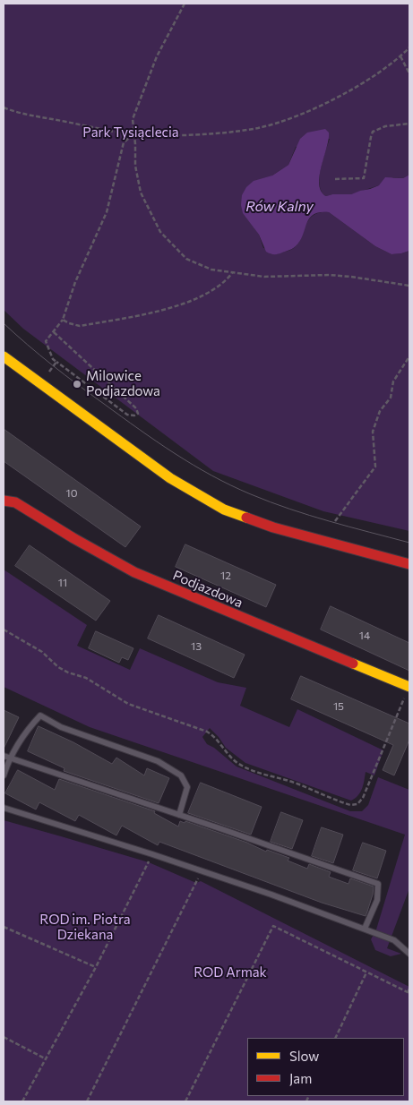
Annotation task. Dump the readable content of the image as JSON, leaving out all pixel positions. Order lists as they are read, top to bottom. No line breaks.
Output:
{"streets":{"street":["Podjazdowa"]},"water":["Rów Kalny"],"parks":["Park Tysiąclecia","ROD im. Piotra Dziekana","ROD Armak"],"places":["Milowice Podjazdowa"],"house_numbers":["10","12","11","14","13","15"],"legend":["Slow","Jam"]}
